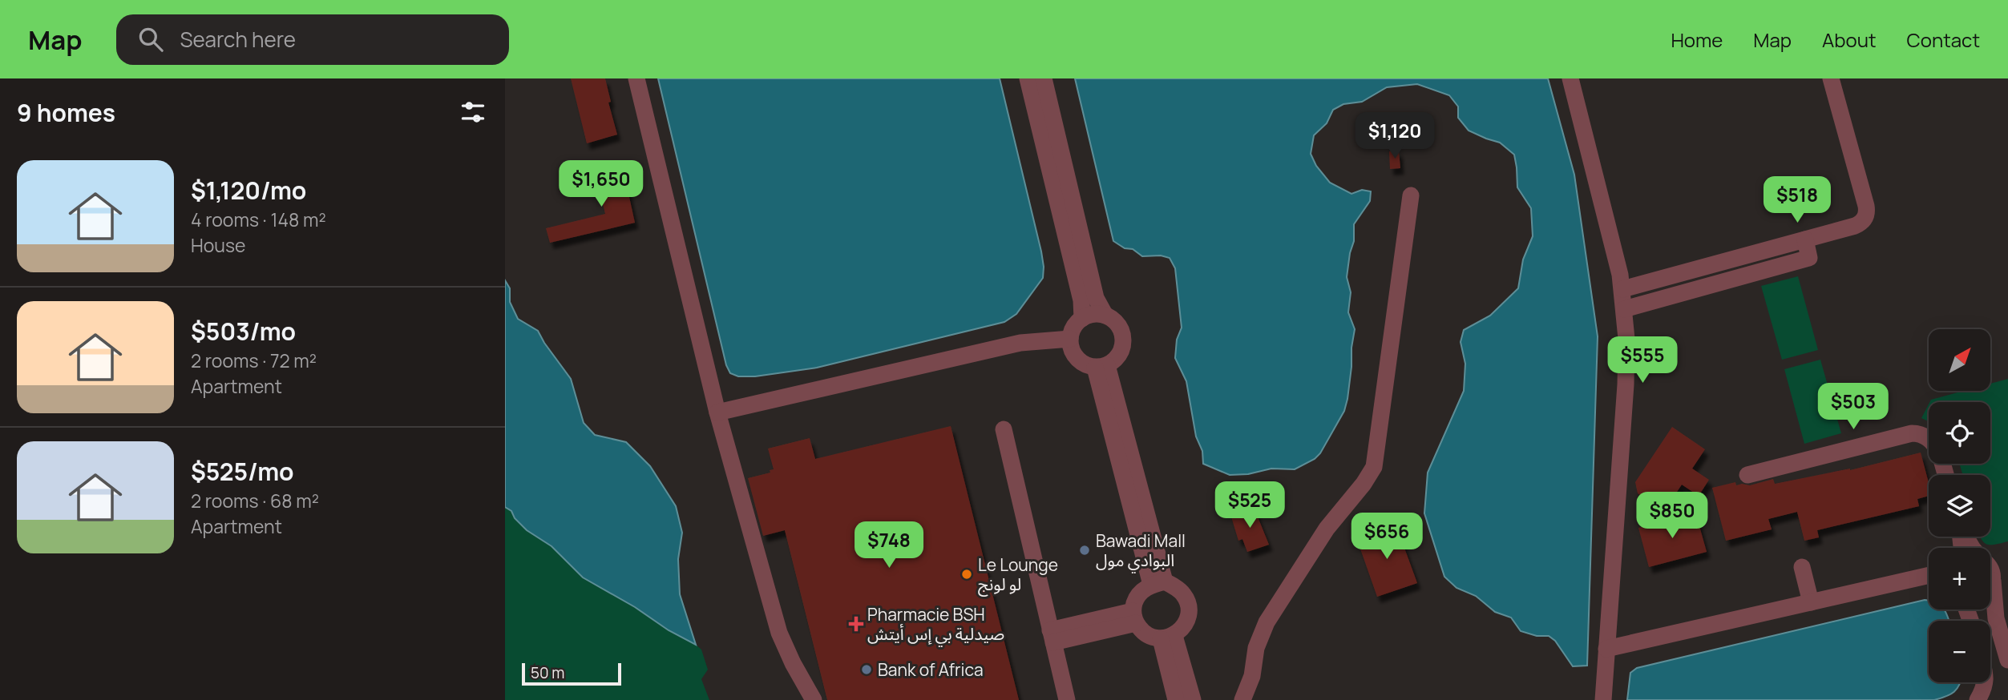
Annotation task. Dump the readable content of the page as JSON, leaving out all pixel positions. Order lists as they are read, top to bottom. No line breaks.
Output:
{"places":{"other":["Bawadi Mall البوادي مول","Le Lounge لو لونج","Bank of Africa"],"health":["Pharmacie BSH صيدلية بي إس أيتش"]},"scale_bar":"50 m","north":"top right","page":{"header":"Map","search":"Search here","nav":["Home","Map","About","Contact"],"heading":"9 homes","price":["$1,120","$1,650","$518","$555","$503","$525","$850","$656","$748"],"list":[{"name":"$1,120/mo","note":"4 rooms · 148 m² · House"},{"name":"$503/mo","note":"2 rooms · 72 m² · Apartment"},{"name":"$525/mo","note":"2 rooms · 68 m² · Apartment"}],"map_buttons":["+","−"],"scale":"50 m"}}
